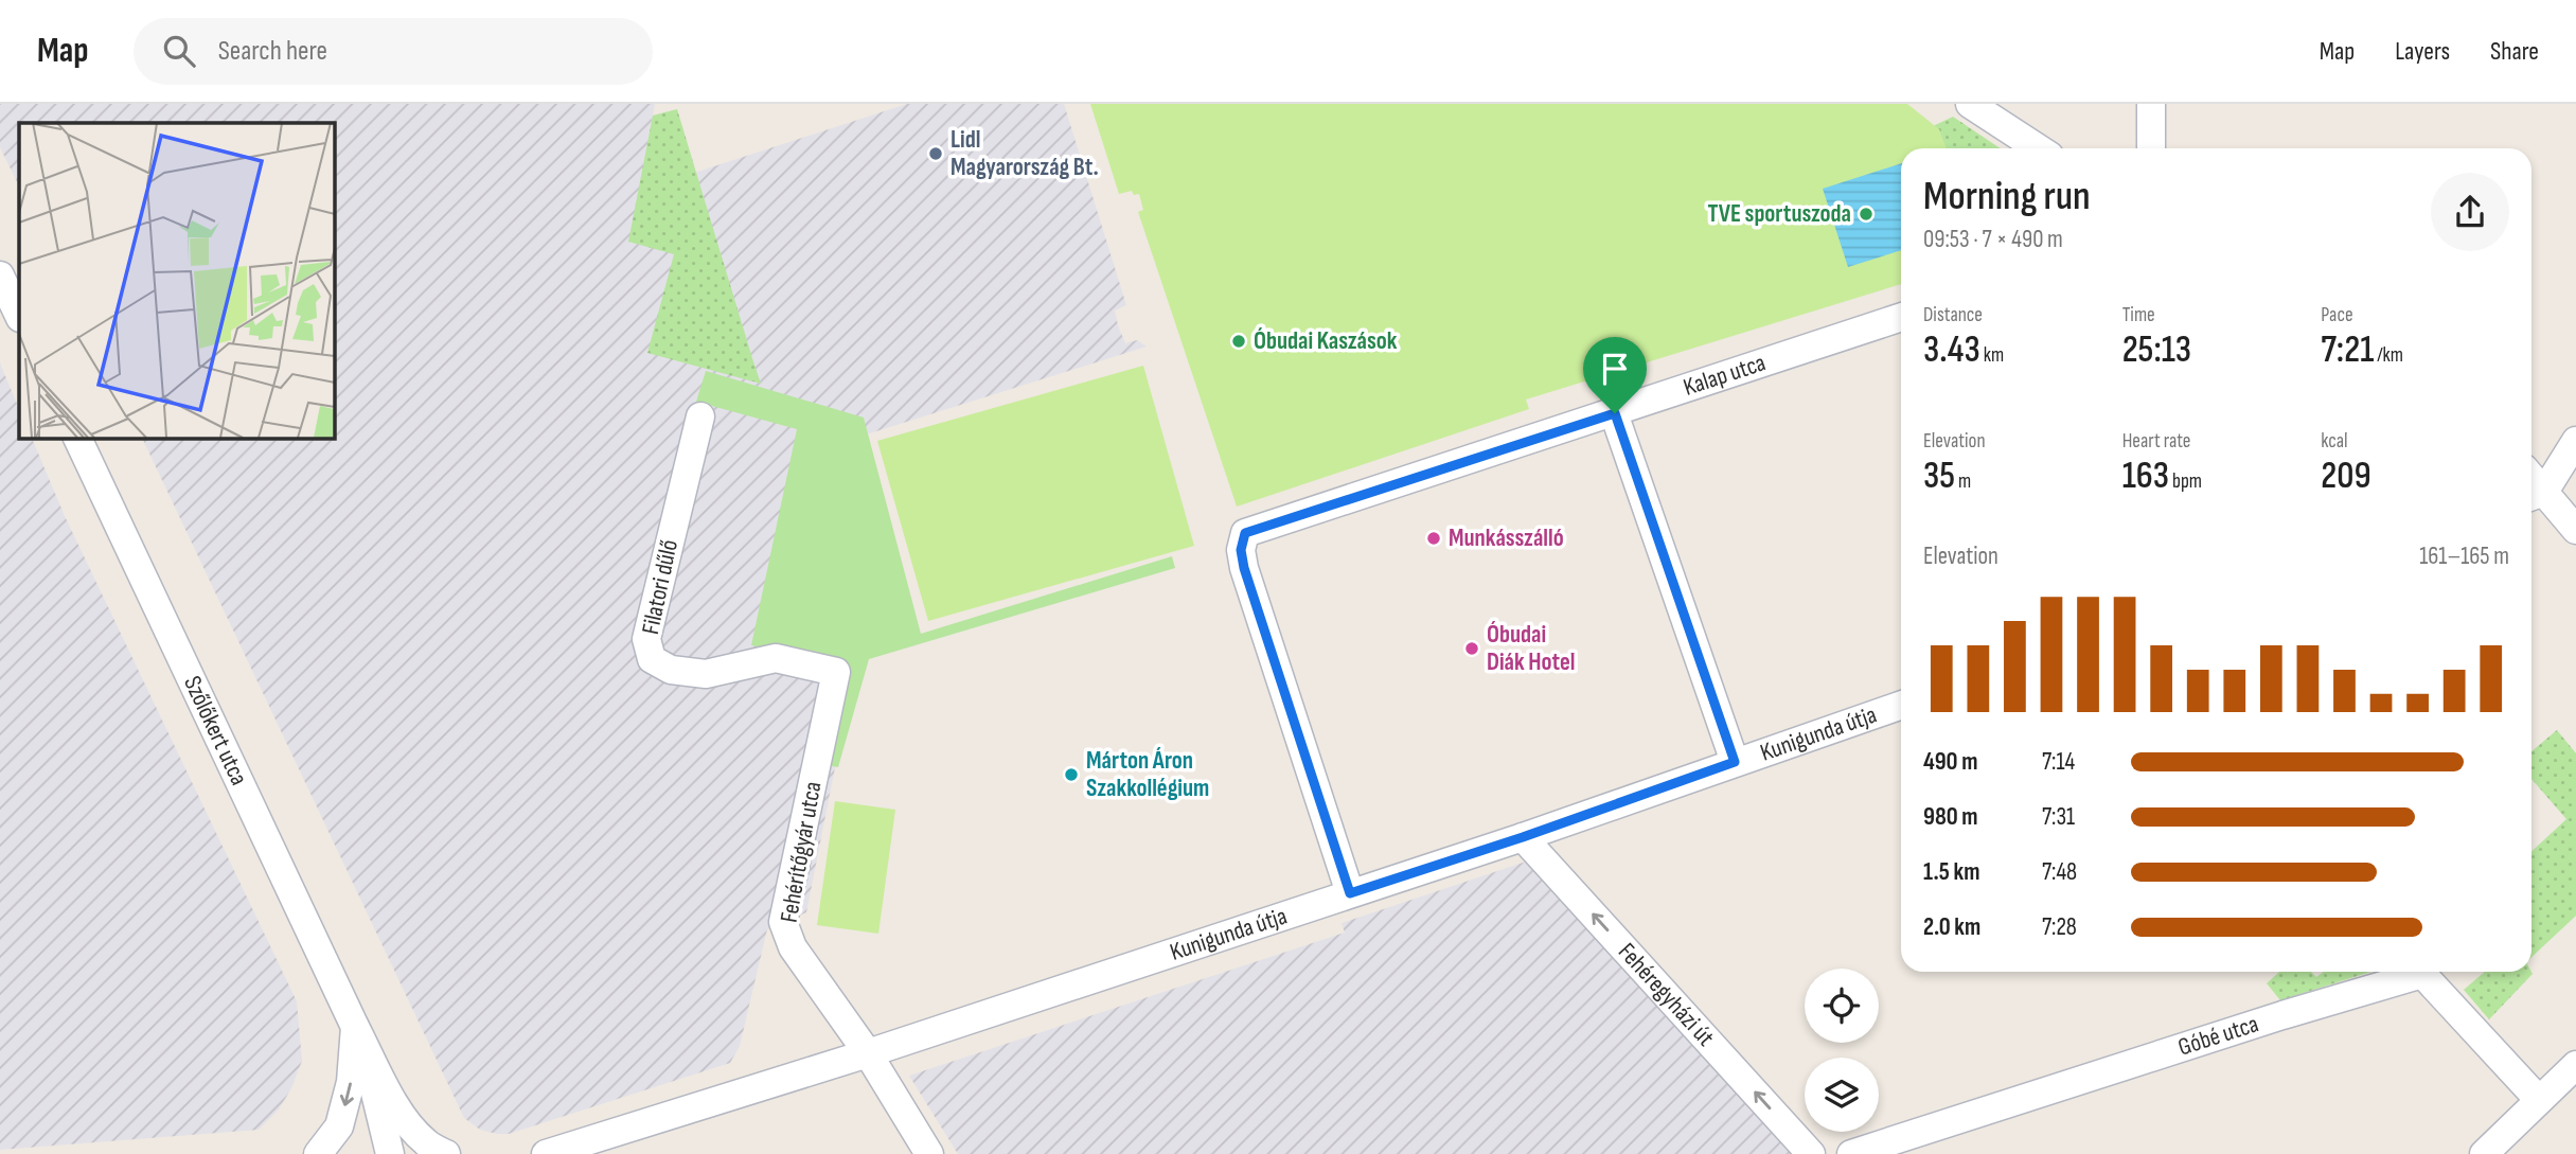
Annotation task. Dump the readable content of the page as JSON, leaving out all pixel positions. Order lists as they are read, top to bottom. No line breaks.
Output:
{"streets":{"street":["Kalap utca","Filatori dűlő","Szőlőkert utca","Kunigunda útja","Fehérítőgyár utca","Fehéregyházi út","Góbé utca"]},"crossings":[["Kalap utca","Kunigunda útja"],["Filatori dűlő","Fehérítőgyár utca"],["Kunigunda útja","Fehérítőgyár utca"],["Kunigunda útja","Fehéregyházi út"]],"one_way":["Fehéregyházi út"],"places":["Lidl Magyarország Bt.","TVE sportuszoda","Óbudai Kaszások","Munkásszálló","Óbudai Diák Hotel","Márton Áron Szakkollégium"],"page":{"header":"Map","search":"Search here","nav":["Map","Layers","Share"],"heading":["Morning run","09:53 · 7 × 490 m"],"stats":[["Distance","3.43 km"],["Time","25:13"],["Pace","7:21 /km"],["Elevation","35 m"],["Heart rate","163 bpm"],["kcal","209"]],"chart":["Elevation","161–165 m"],"list":[{"name":"490 m","note":"7:14"},{"name":"980 m","note":"7:31"},{"name":"1.5 km","note":"7:48"},{"name":"2.0 km","note":"7:28"}]}}
